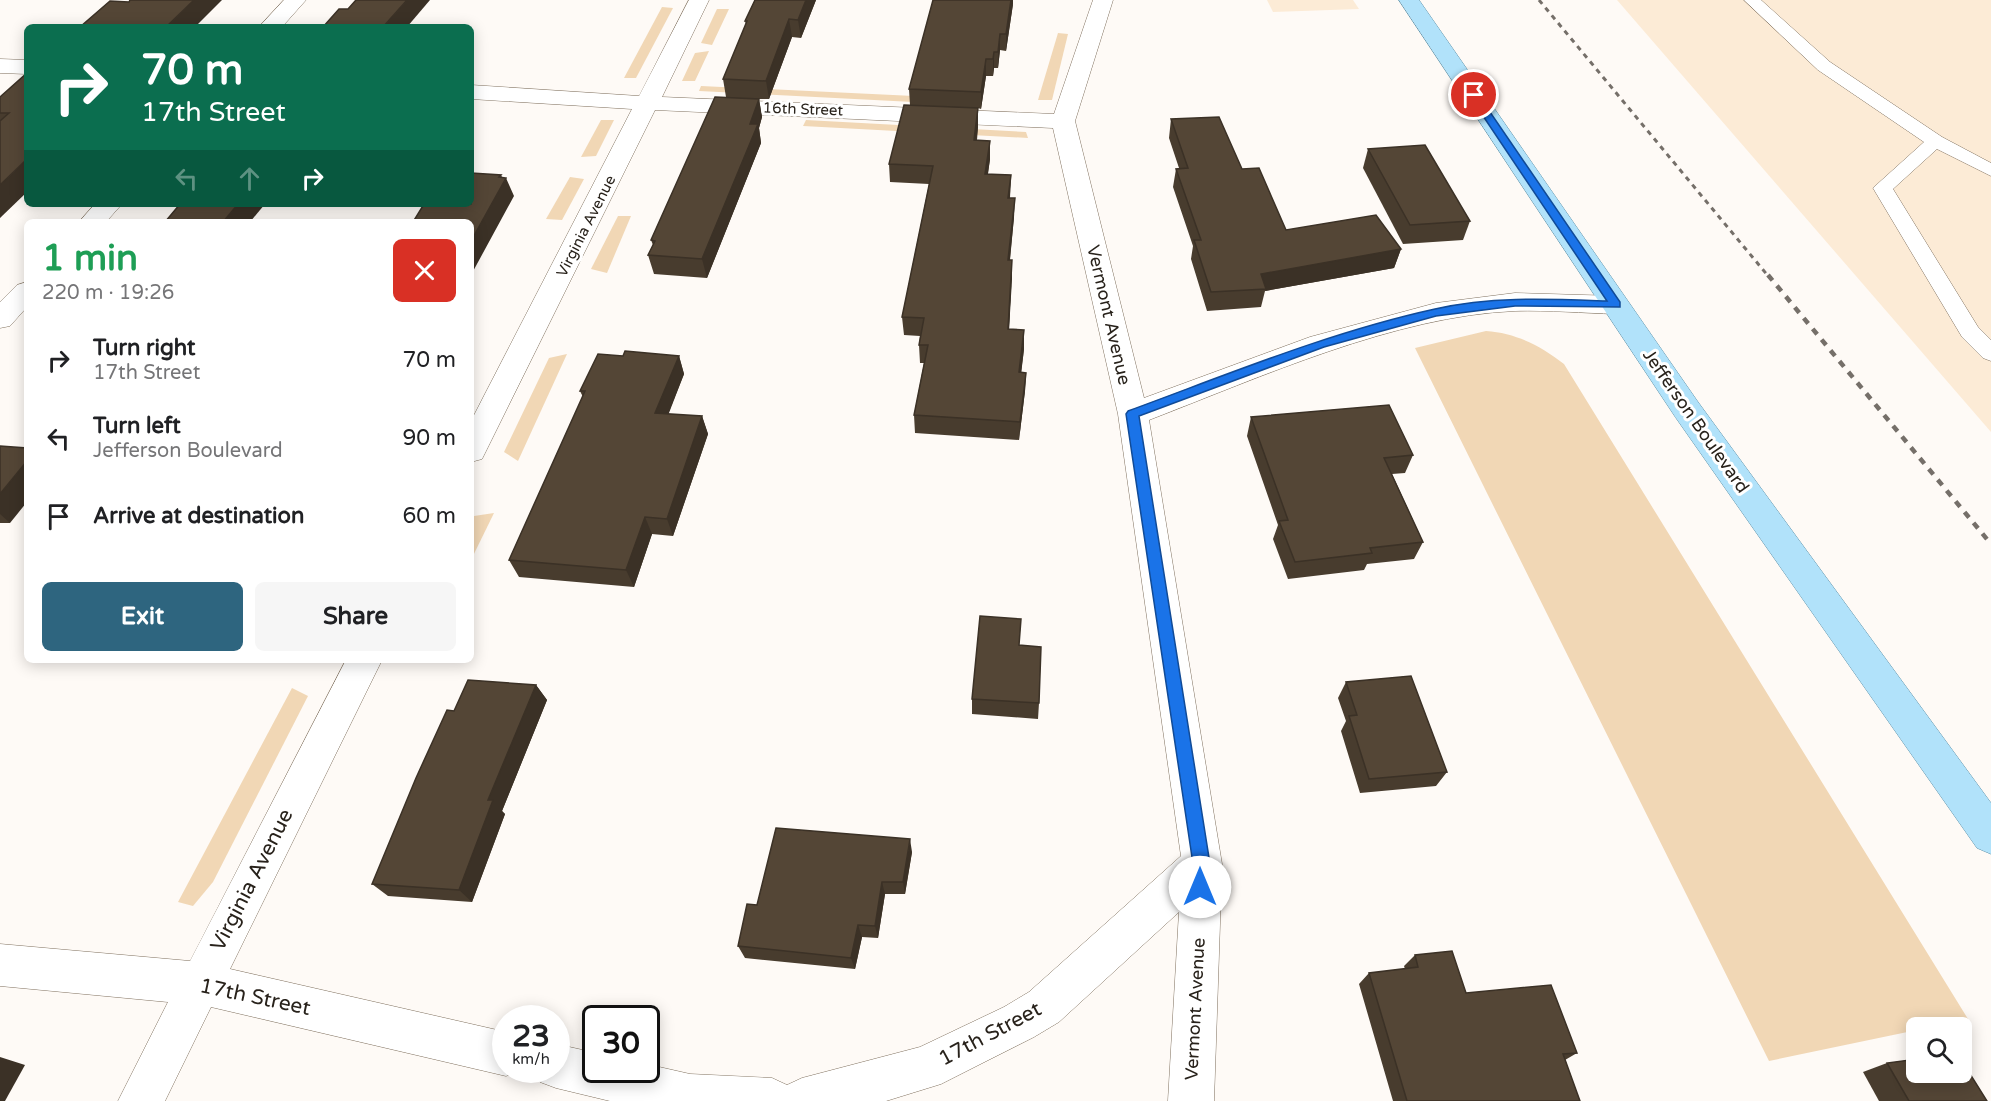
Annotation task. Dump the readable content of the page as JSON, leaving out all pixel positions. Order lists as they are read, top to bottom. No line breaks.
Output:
{"streets":{"main road":["Jefferson Boulevard"],"street":["16th Street","Virginia Avenue","Vermont Avenue","17th Street"]},"crossings":[["16th Street","Virginia Avenue"],["16th Street","Vermont Avenue"],["Virginia Avenue","17th Street"],["Vermont Avenue","17th Street"]],"page":{"turn":["70 m","17th Street"],"heading":["1 min","220 m · 19:26"],"list":[{"name":"Turn right","note":"17th Street","value":"70 m"},{"name":"Turn left","note":"Jefferson Boulevard","value":"90 m"},{"name":"Arrive at destination","value":"60 m"}],"buttons":["Exit","Share"],"speed":"23 km/h","limit":"30"}}
